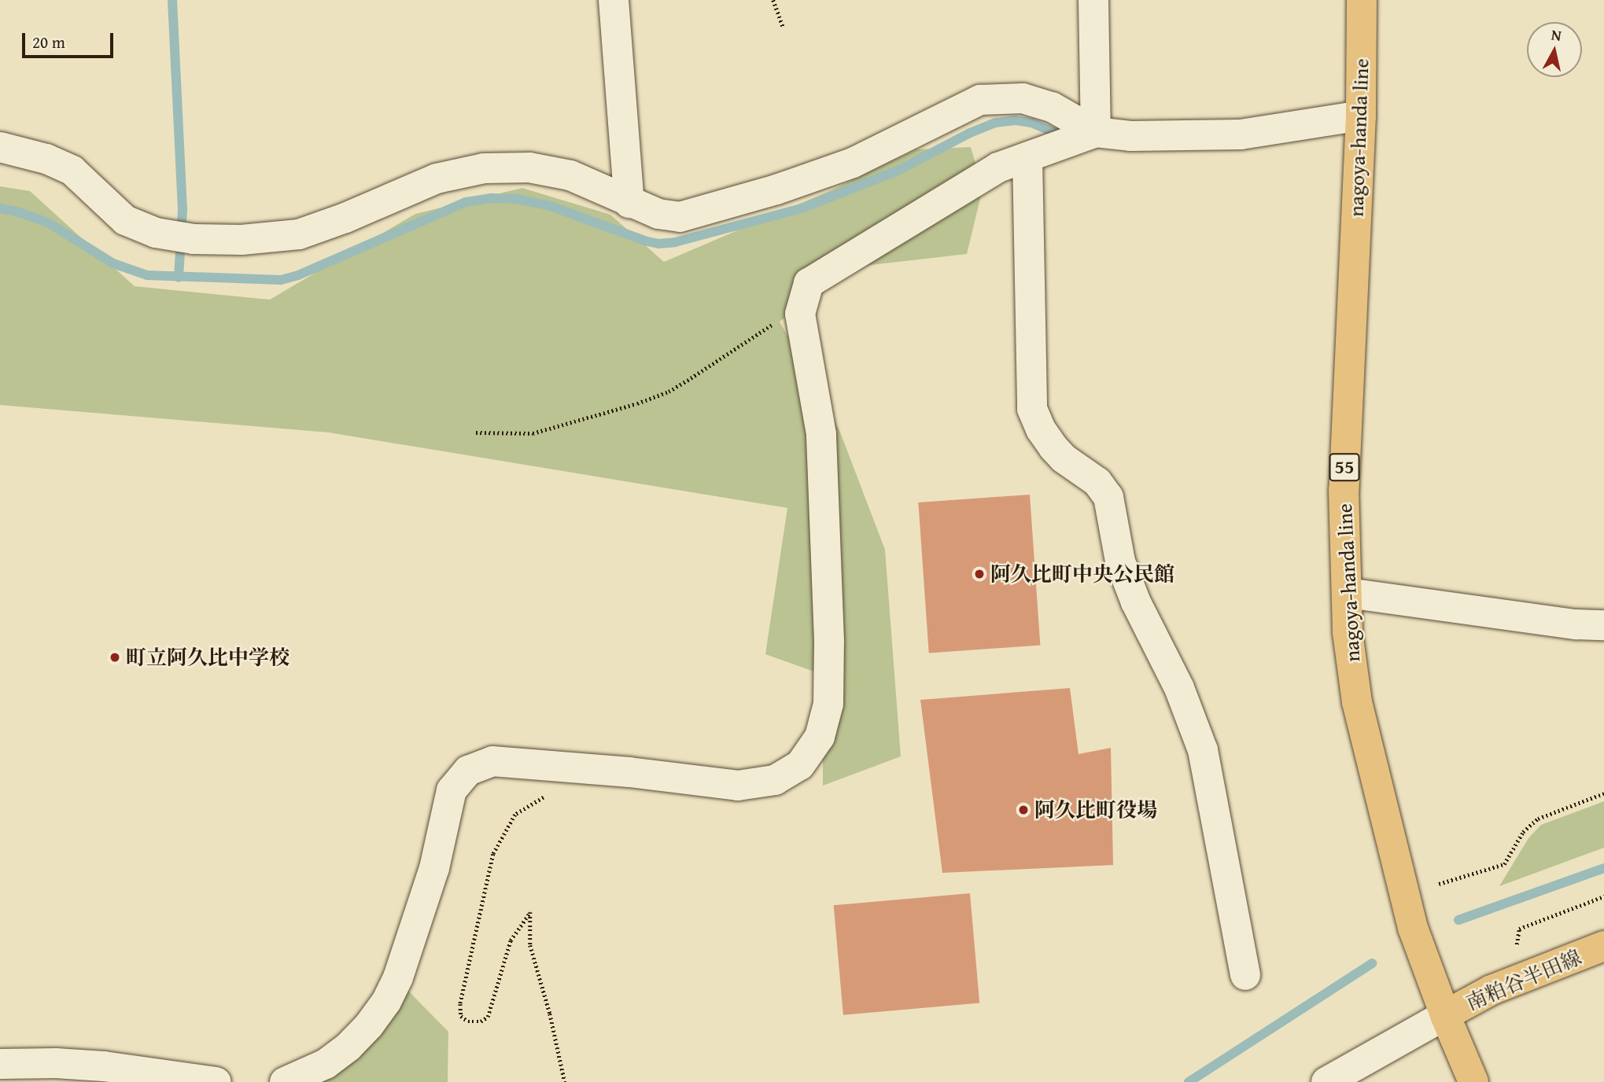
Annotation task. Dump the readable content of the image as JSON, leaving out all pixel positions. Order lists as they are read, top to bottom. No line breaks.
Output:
{"streets":{"main road":["nagoya-handa line","55","南粕谷半田線"]},"crossings":[["nagoya-handa line","南粕谷半田線"]],"places":["阿久比町中央公民館","町立阿久比中学校","阿久比町役場"],"scale_bar":"20 m","north":"top"}
